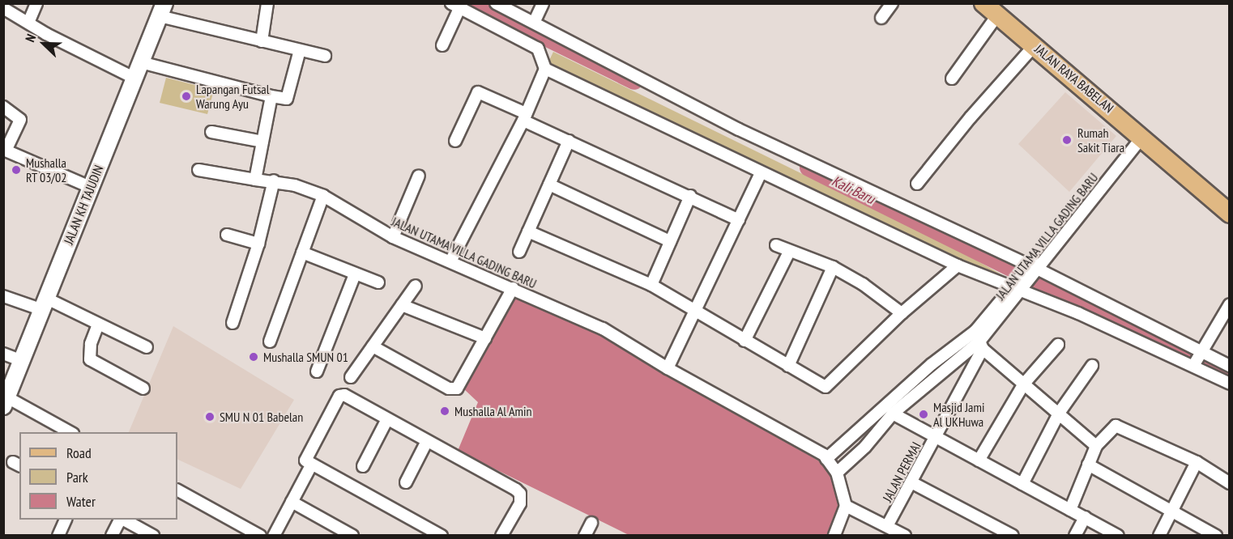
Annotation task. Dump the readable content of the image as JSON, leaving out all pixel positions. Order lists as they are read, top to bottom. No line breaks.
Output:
{"streets":{"main road":["JALAN RAYA BABELAN"],"street":["JALAN KH TAJUDIN","JALAN UTAMA VILLA GADING BARU","JALAN PERMAI"]},"crossings":[["JALAN RAYA BABELAN","JALAN UTAMA VILLA GADING BARU"],["JALAN UTAMA VILLA GADING BARU","JALAN PERMAI"]],"water":["Kali Baru"],"places":["Lapangan Futsal Warung Ayu","Rumah Sakit Tiara","Mushalla RT 03/02","Mushalla SMUN 01","Mushalla Al Amin","Masjid Jami Al UKHuwa","SMU N 01 Babelan"],"legend":["Road","Park","Water"],"north":"top left"}
